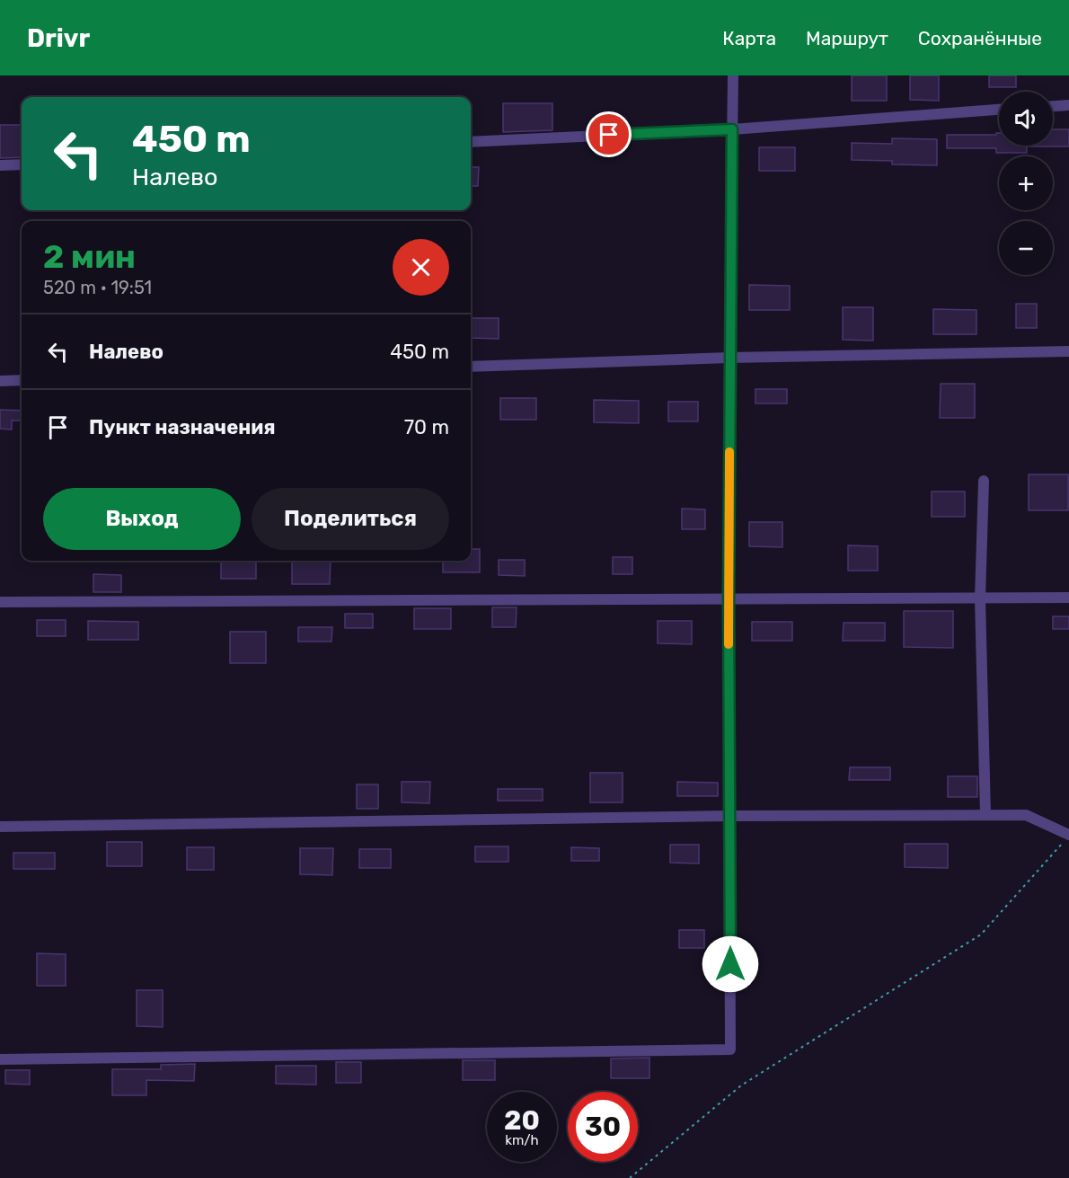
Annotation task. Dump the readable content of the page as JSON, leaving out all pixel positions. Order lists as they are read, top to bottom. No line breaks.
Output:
{"page":{"header":"Drivr","nav":["Карта","Маршрут","Сохранённые"],"map_buttons":["+","−"],"turn":["450 m","Налево"],"heading":["2 мин","520 m · 19:51"],"list":[{"name":"Налево","value":"450 m"},{"name":"Пункт назначения","value":"70 m"}],"buttons":["Выход","Поделиться"],"speed":"20 km/h","limit":"30"}}
